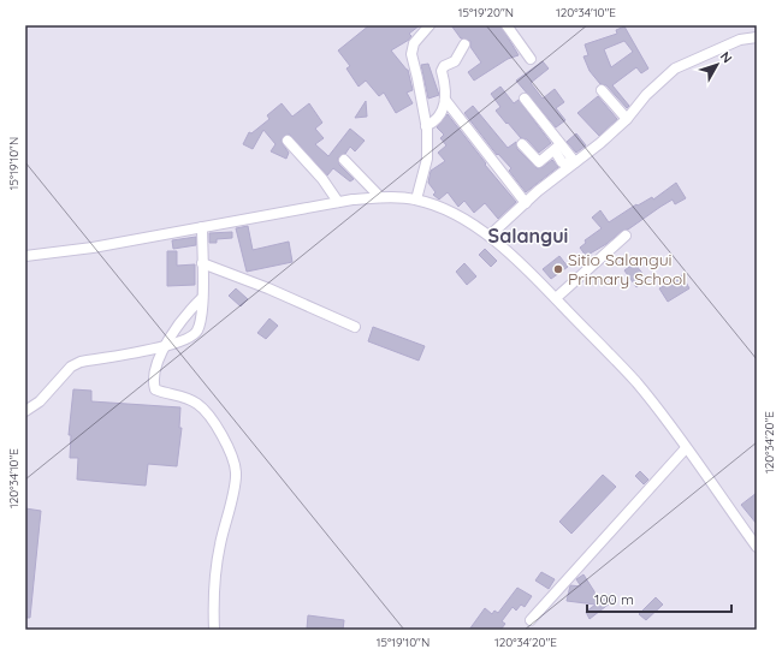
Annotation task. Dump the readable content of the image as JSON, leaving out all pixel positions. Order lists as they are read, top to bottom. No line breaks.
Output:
{"districts":["Salangui"],"places":["Sitio Salangui Primary School"],"scale_bar":"100 m","north":"top right","coordinates":["15°19'20\"N","120°34'10\"E","15°19'10\"N","120°34'20\"E"]}
